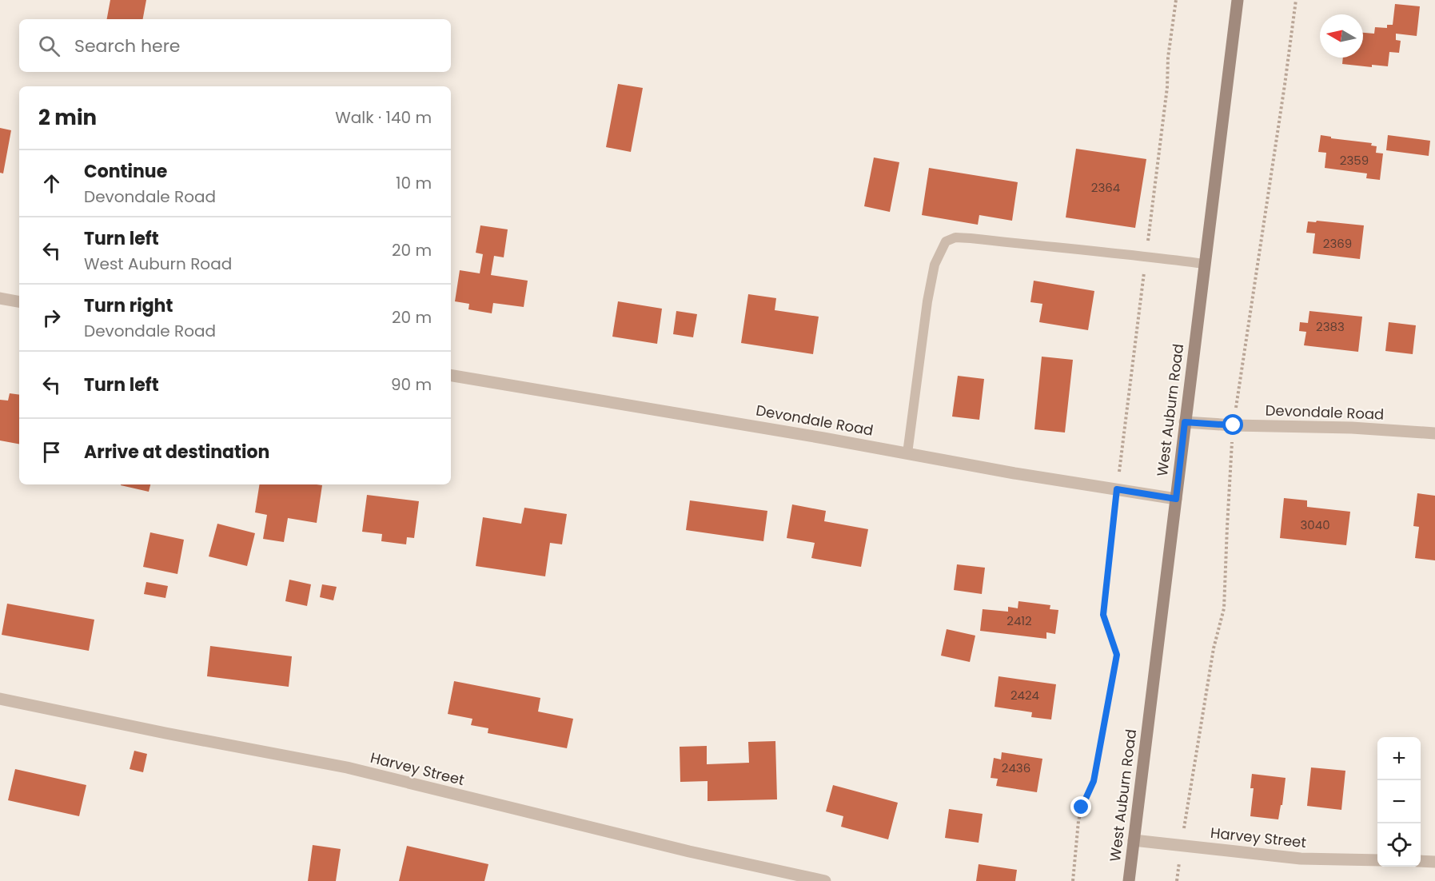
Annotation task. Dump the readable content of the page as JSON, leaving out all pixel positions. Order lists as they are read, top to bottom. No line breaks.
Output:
{"streets":{"main road":["West Auburn Road"],"street":["Devondale Road","Harvey Street"]},"crossings":[["West Auburn Road","Devondale Road"],["West Auburn Road","Harvey Street"]],"house_numbers":["2359","2364","2369","2383","3040","2412","2424","2436"],"north":"left","page":{"search":"Search here","heading":["2 min","Walk · 140 m"],"list":[["Continue","Devondale Road","10 m"],["Turn left","West Auburn Road","20 m"],["Turn right","Devondale Road","20 m"],["Turn left","90 m"],"Arrive at destination"],"map_buttons":["+","−"]}}
